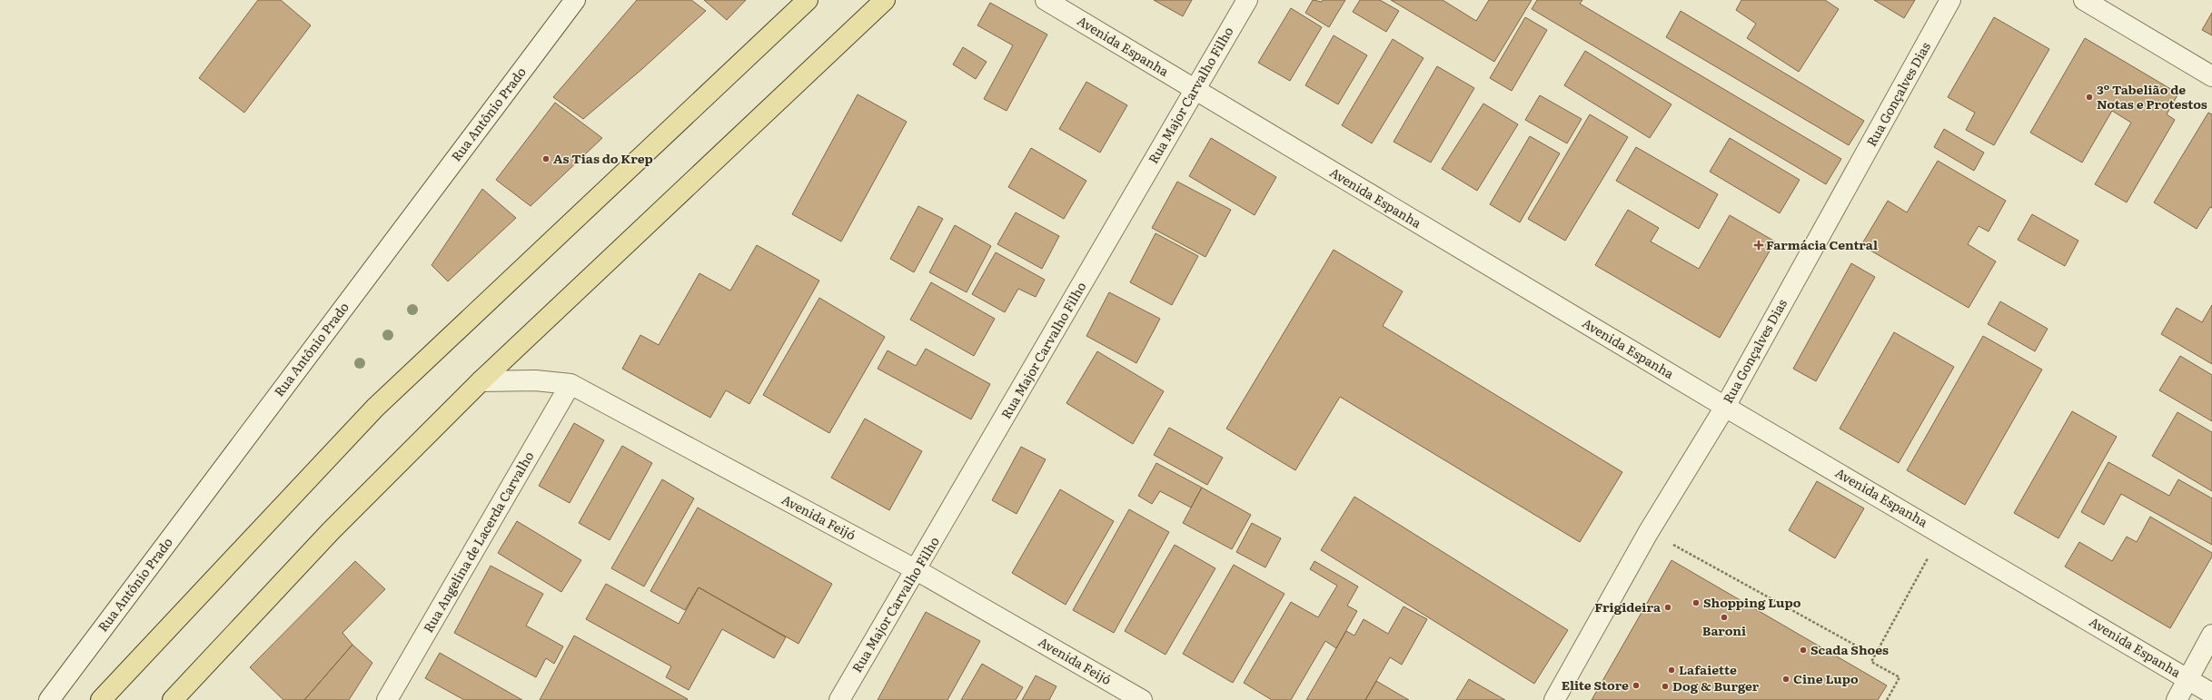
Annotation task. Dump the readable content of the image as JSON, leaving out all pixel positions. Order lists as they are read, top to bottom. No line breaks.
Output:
{"streets":{"street":["Avenida Espanha","Rua Gonçalves Dias","Rua Major Carvalho Filho","Rua Antônio Prado","Avenida Feijó","Rua Angelina de Lacerda Carvalho"]},"crossings":[["Avenida Espanha","Rua Gonçalves Dias"],["Avenida Espanha","Rua Major Carvalho Filho"],["Rua Major Carvalho Filho","Avenida Feijó"],["Avenida Feijó","Rua Angelina de Lacerda Carvalho"]],"places":{"other":["3º Tabelião de Notas e Protestos","As Tias do Krep","Shopping Lupo","Frigideira","Baroni","Scada Shoes","Lafaiette","Cine Lupo","Elite Store","Dog & Burger"],"health":["Farmácia Central"]}}
